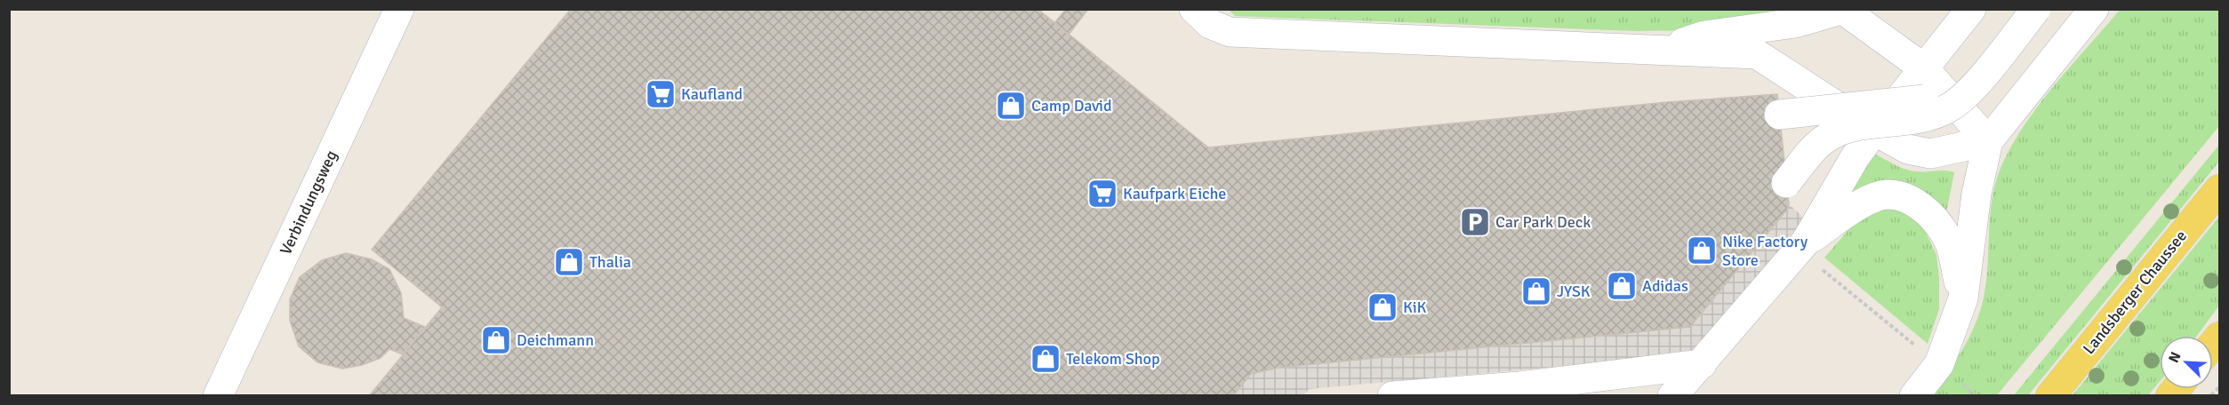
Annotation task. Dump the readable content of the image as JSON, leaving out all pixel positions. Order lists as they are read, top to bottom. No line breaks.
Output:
{"streets":{"main road":["Landsberger Chaussee"],"street":["Verbindungsweg"]},"places":{"supermarket":["Kaufland","Kaufpark Eiche"],"shop":["Camp David","Nike Factory Store","Thalia","Adidas","JYSK","KiK","Deichmann","Telekom Shop"],"parking":["Car Park Deck"]},"north":"top left"}
